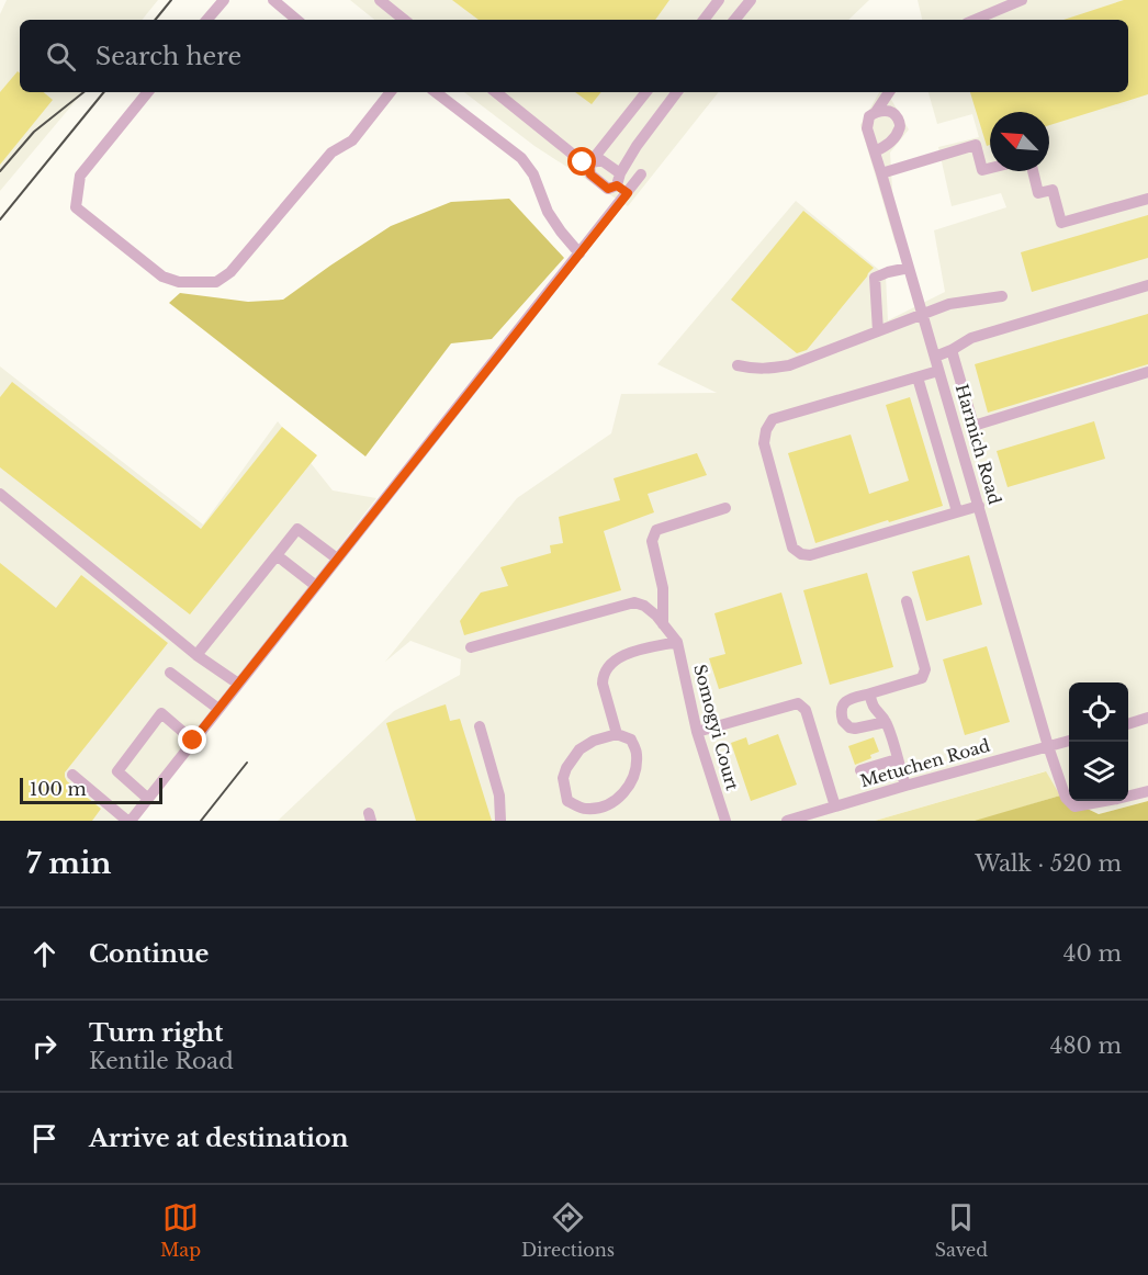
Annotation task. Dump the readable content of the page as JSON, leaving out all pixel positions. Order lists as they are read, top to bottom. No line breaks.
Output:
{"streets":{"street":["Harmich Road","Somogyi Court","Metuchen Road"]},"crossings":[["Harmich Road","Metuchen Road"]],"scale_bar":"100 m","north":"top left","page":{"search":"Search here","scale":"100 m","heading":["7 min","Walk · 520 m"],"list":[["Continue","40 m"],["Turn right","Kentile Road","480 m"],"Arrive at destination"],"nav":["Map","Directions","Saved"]}}
